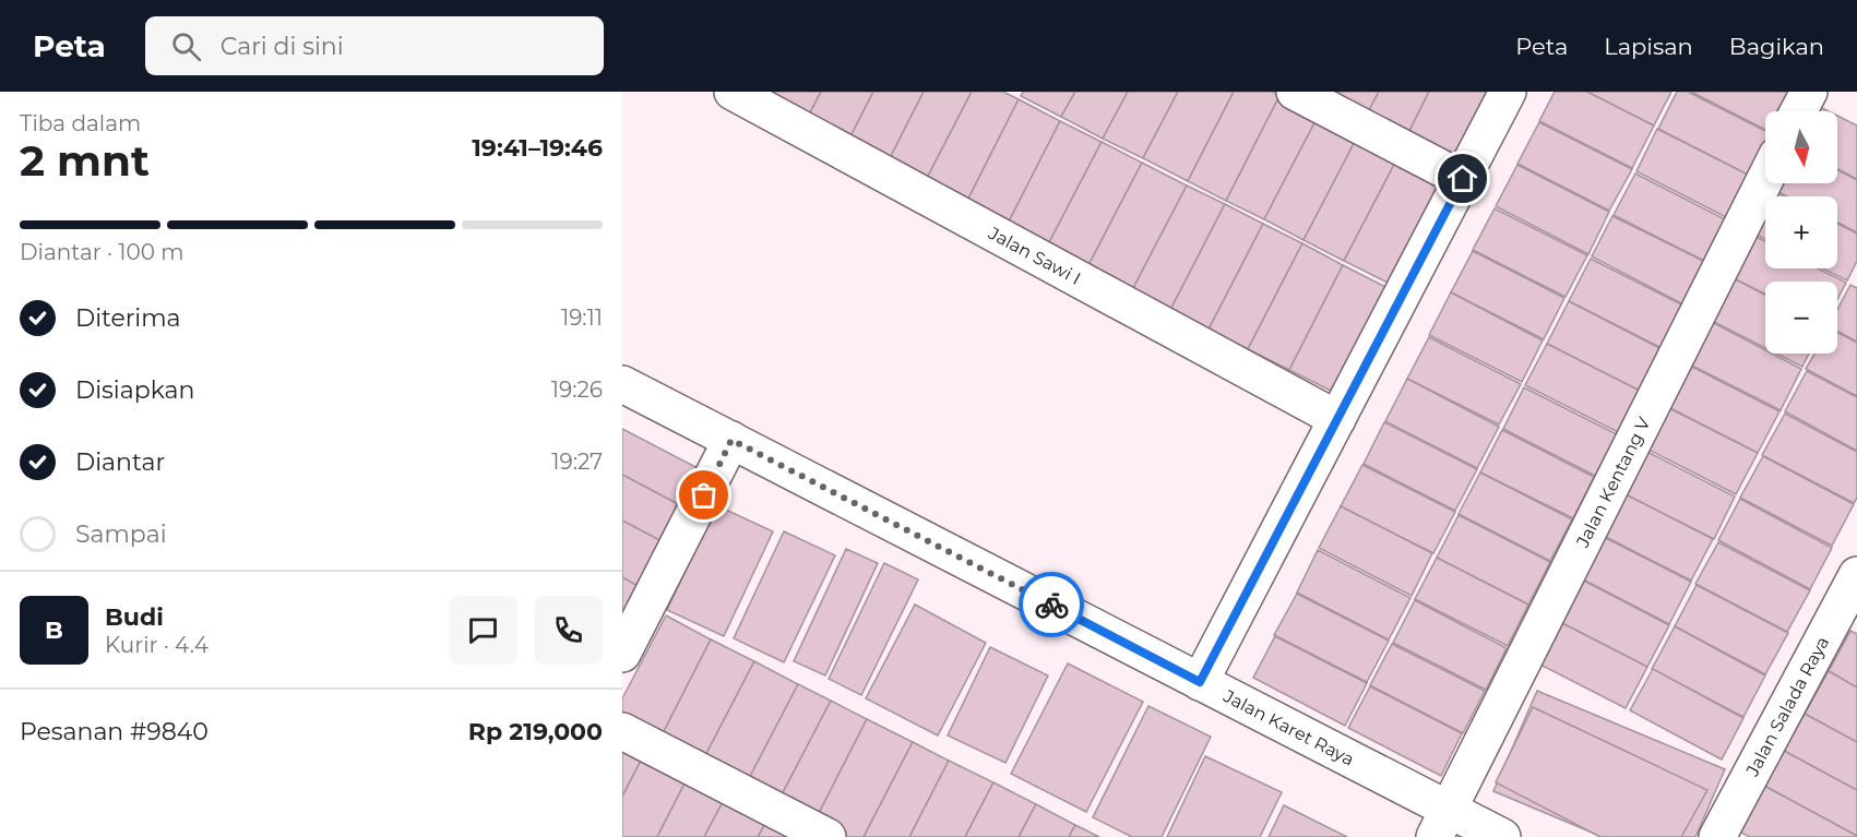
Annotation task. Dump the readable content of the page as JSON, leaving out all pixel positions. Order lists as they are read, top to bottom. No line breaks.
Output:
{"streets":{"street":["Jalan Sawi I","Jalan Kentang V","Jalan Salada Raya","Jalan Karet Raya"]},"crossings":[["Jalan Kentang V","Jalan Karet Raya"]],"north":"bottom","page":{"header":"Peta","search":"Cari di sini","nav":["Peta","Lapisan","Bagikan"],"heading":["2 mnt","Tiba dalam","19:41–19:46"],"panel":["Budi","Kurir · 4.4","Pesanan #9840","Rp 219,000"],"map_buttons":["+","−"],"bar":"Diantar · 100 m","list":[["Diterima","19:11"],["Disiapkan","19:26"],["Diantar","19:27"],"Sampai"],"round":"B"}}
